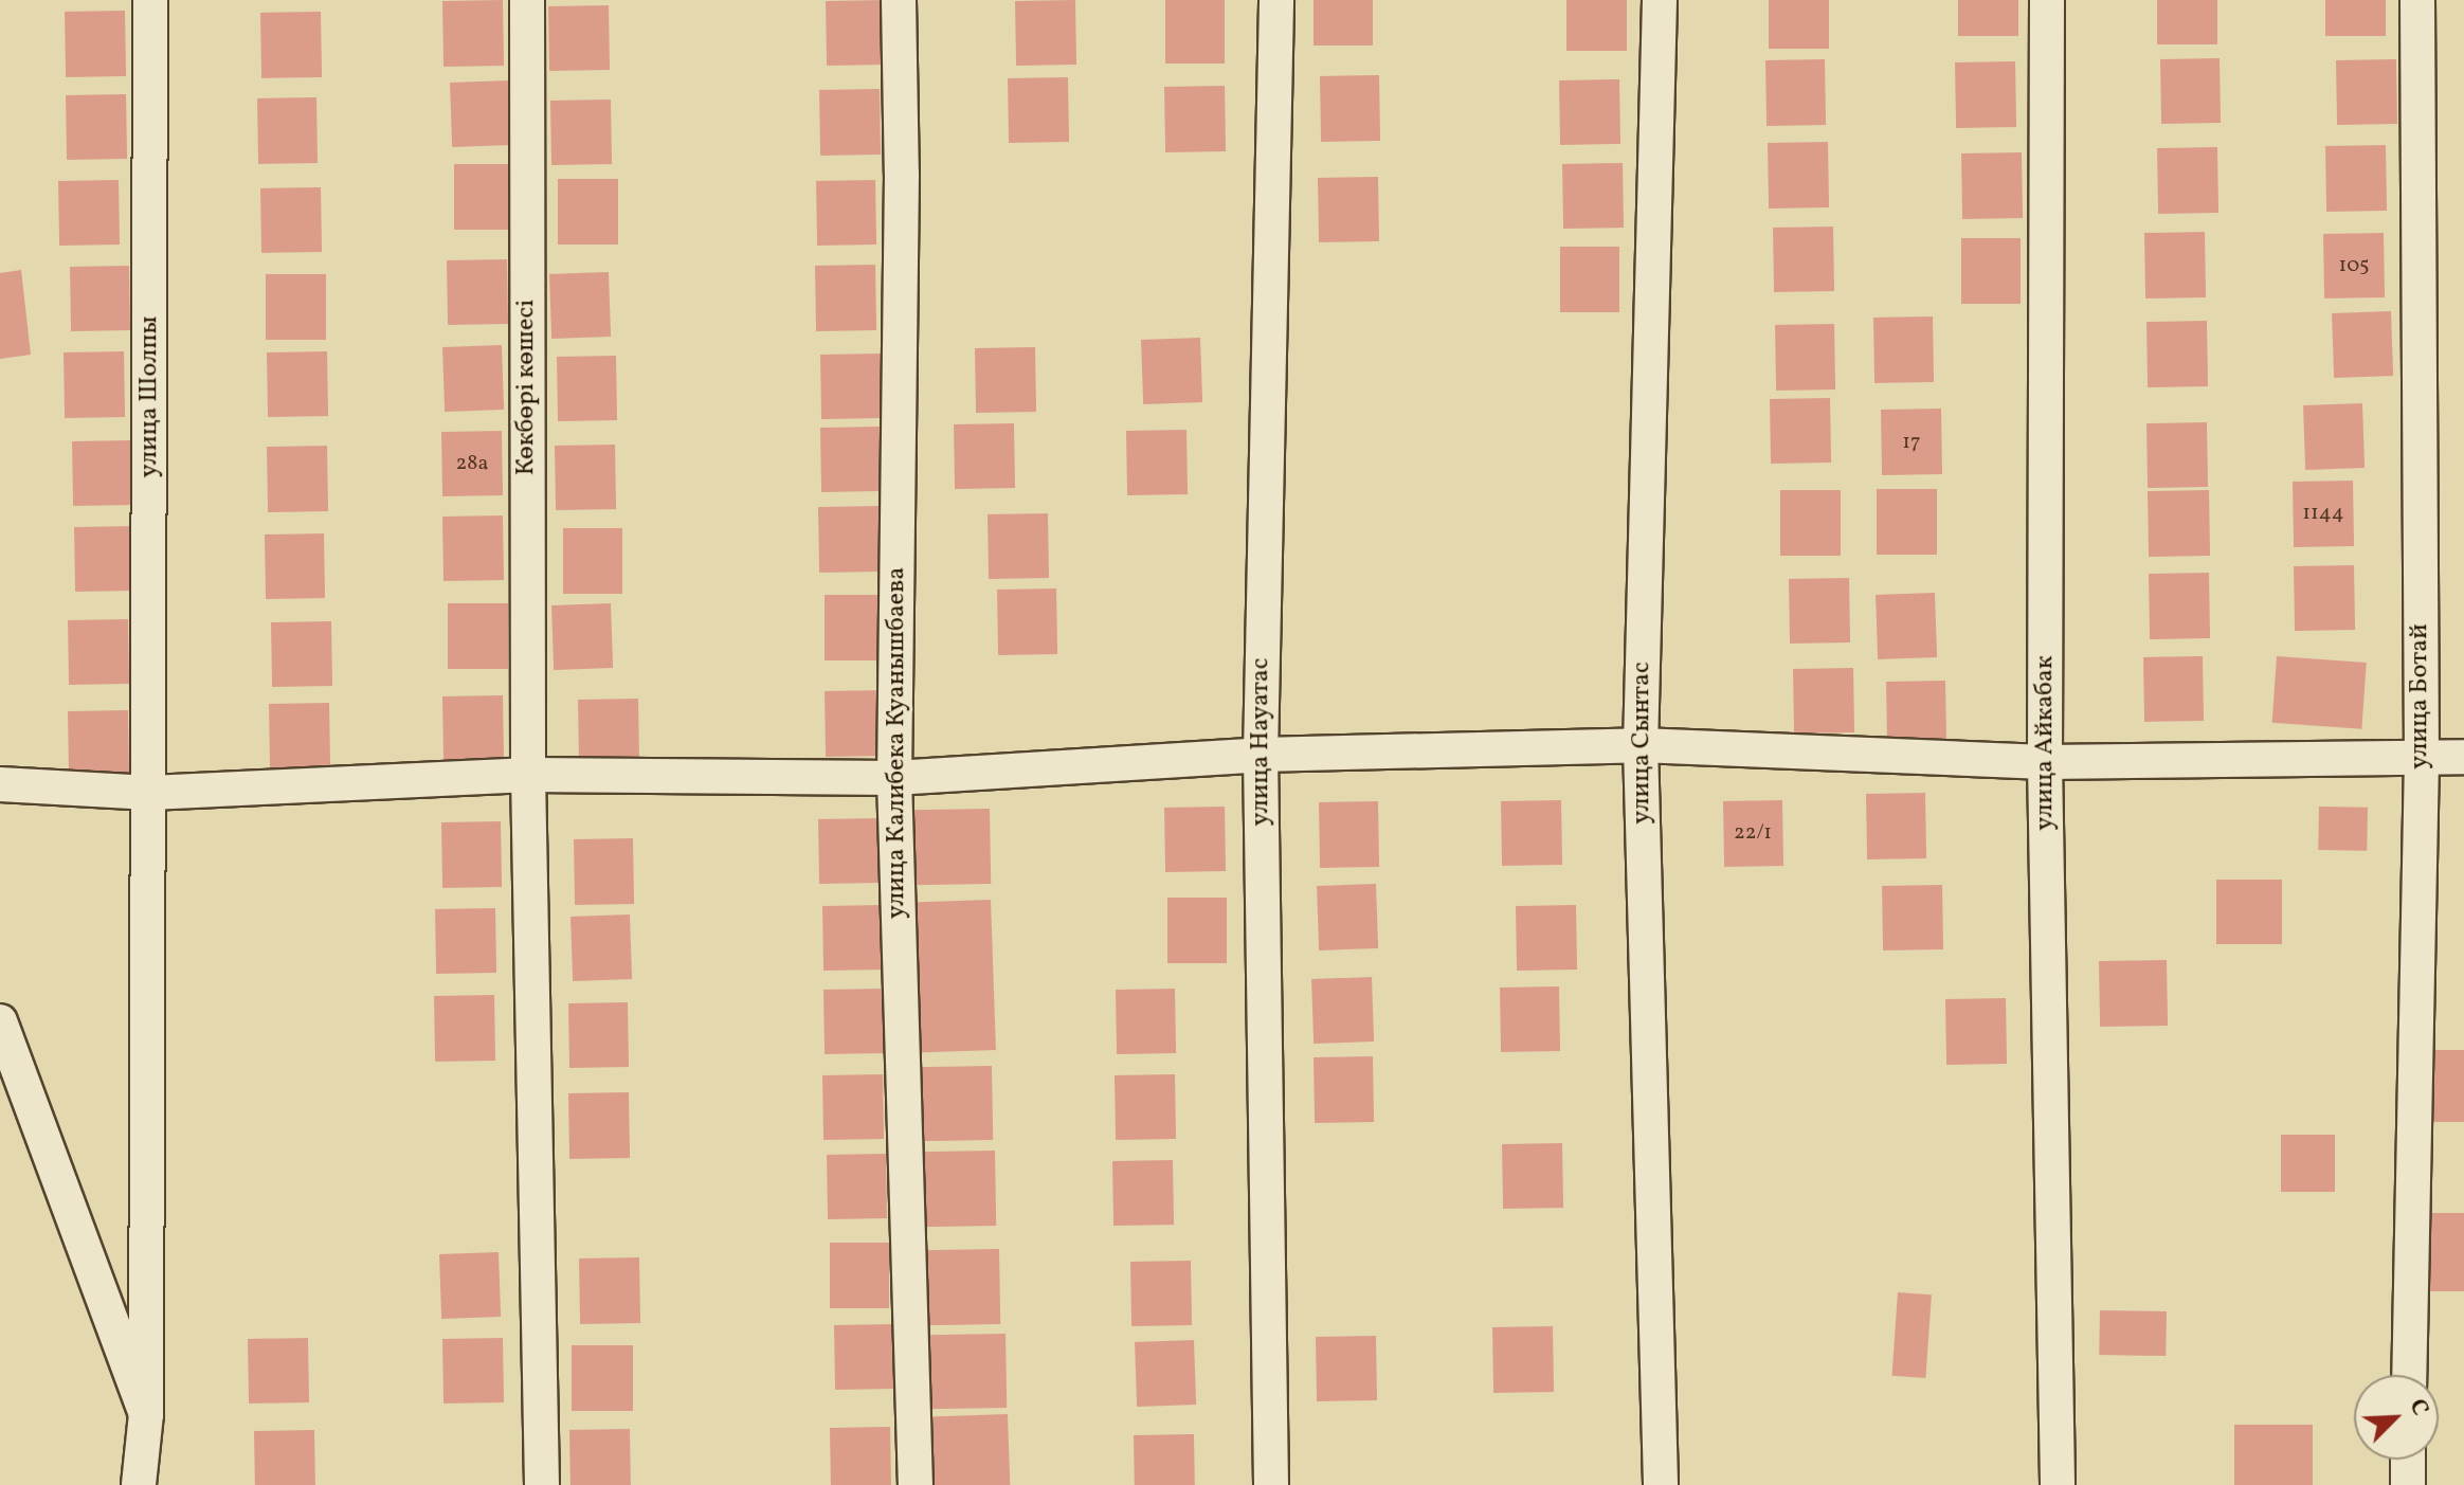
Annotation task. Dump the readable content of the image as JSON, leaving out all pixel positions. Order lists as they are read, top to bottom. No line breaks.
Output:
{"streets":{"street":["Көкбөрі көшесі","улица Шолпы","улица Ботай","улица Науатас","улица Калибека Куанышбаева","улица Сынтас","улица Айкабак"]},"house_numbers":["105","17","28а","1144","22/1"],"north":"top right"}
